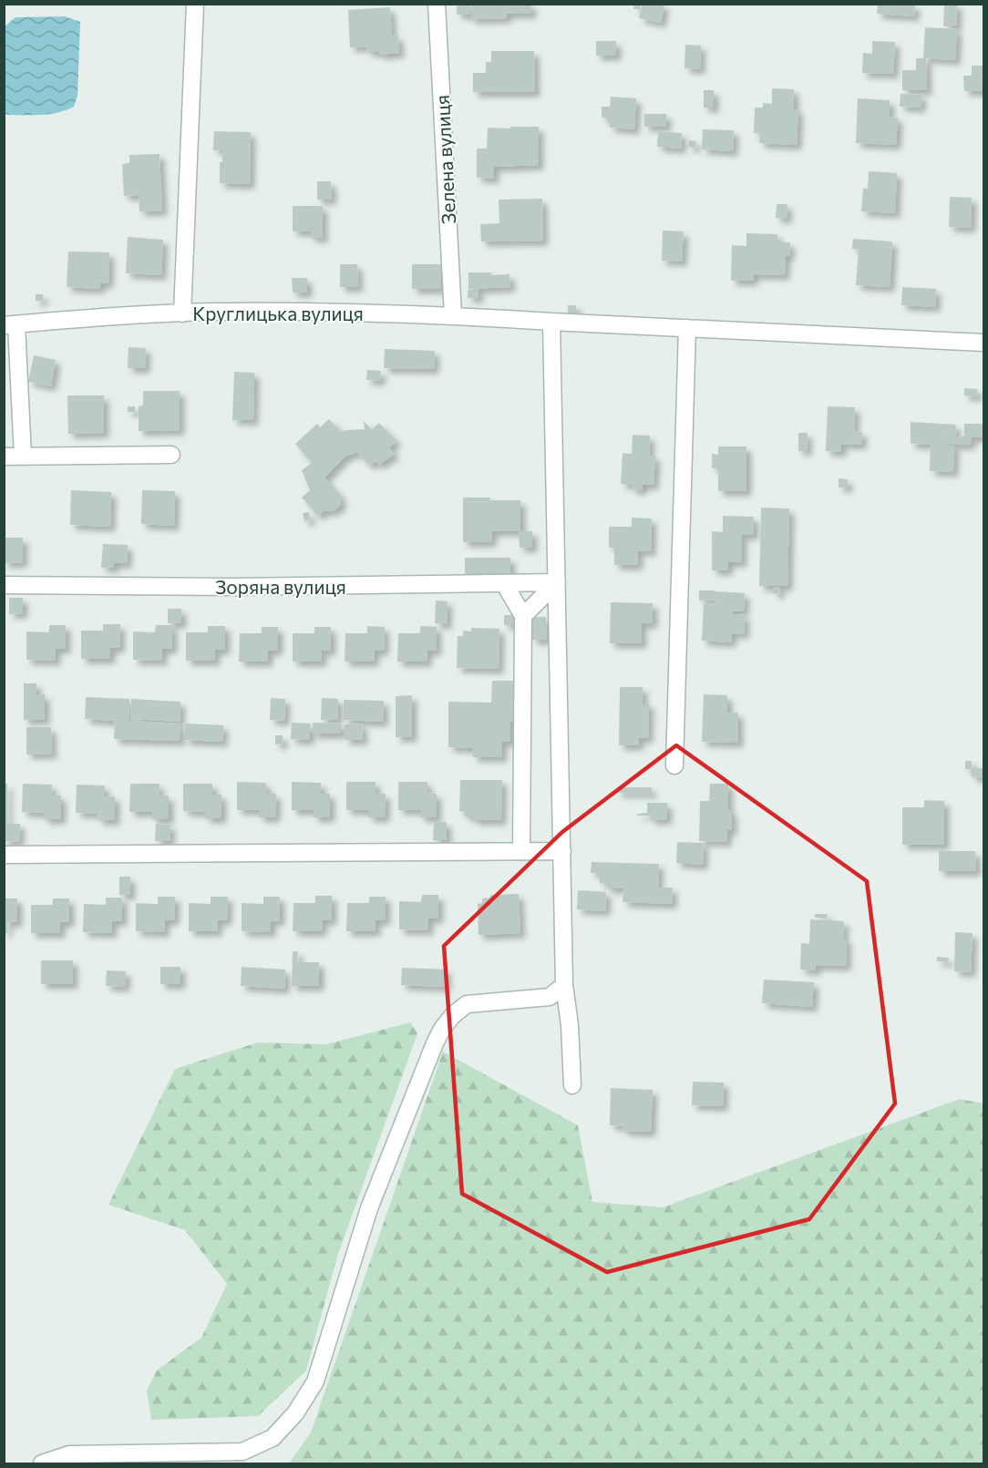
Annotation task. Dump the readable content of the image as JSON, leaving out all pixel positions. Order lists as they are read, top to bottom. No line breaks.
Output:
{"streets":{"street":["Зелена вулиця","Круглицька вулиця","Зоряна вулиця"]},"crossings":[["Зелена вулиця","Круглицька вулиця"]]}
